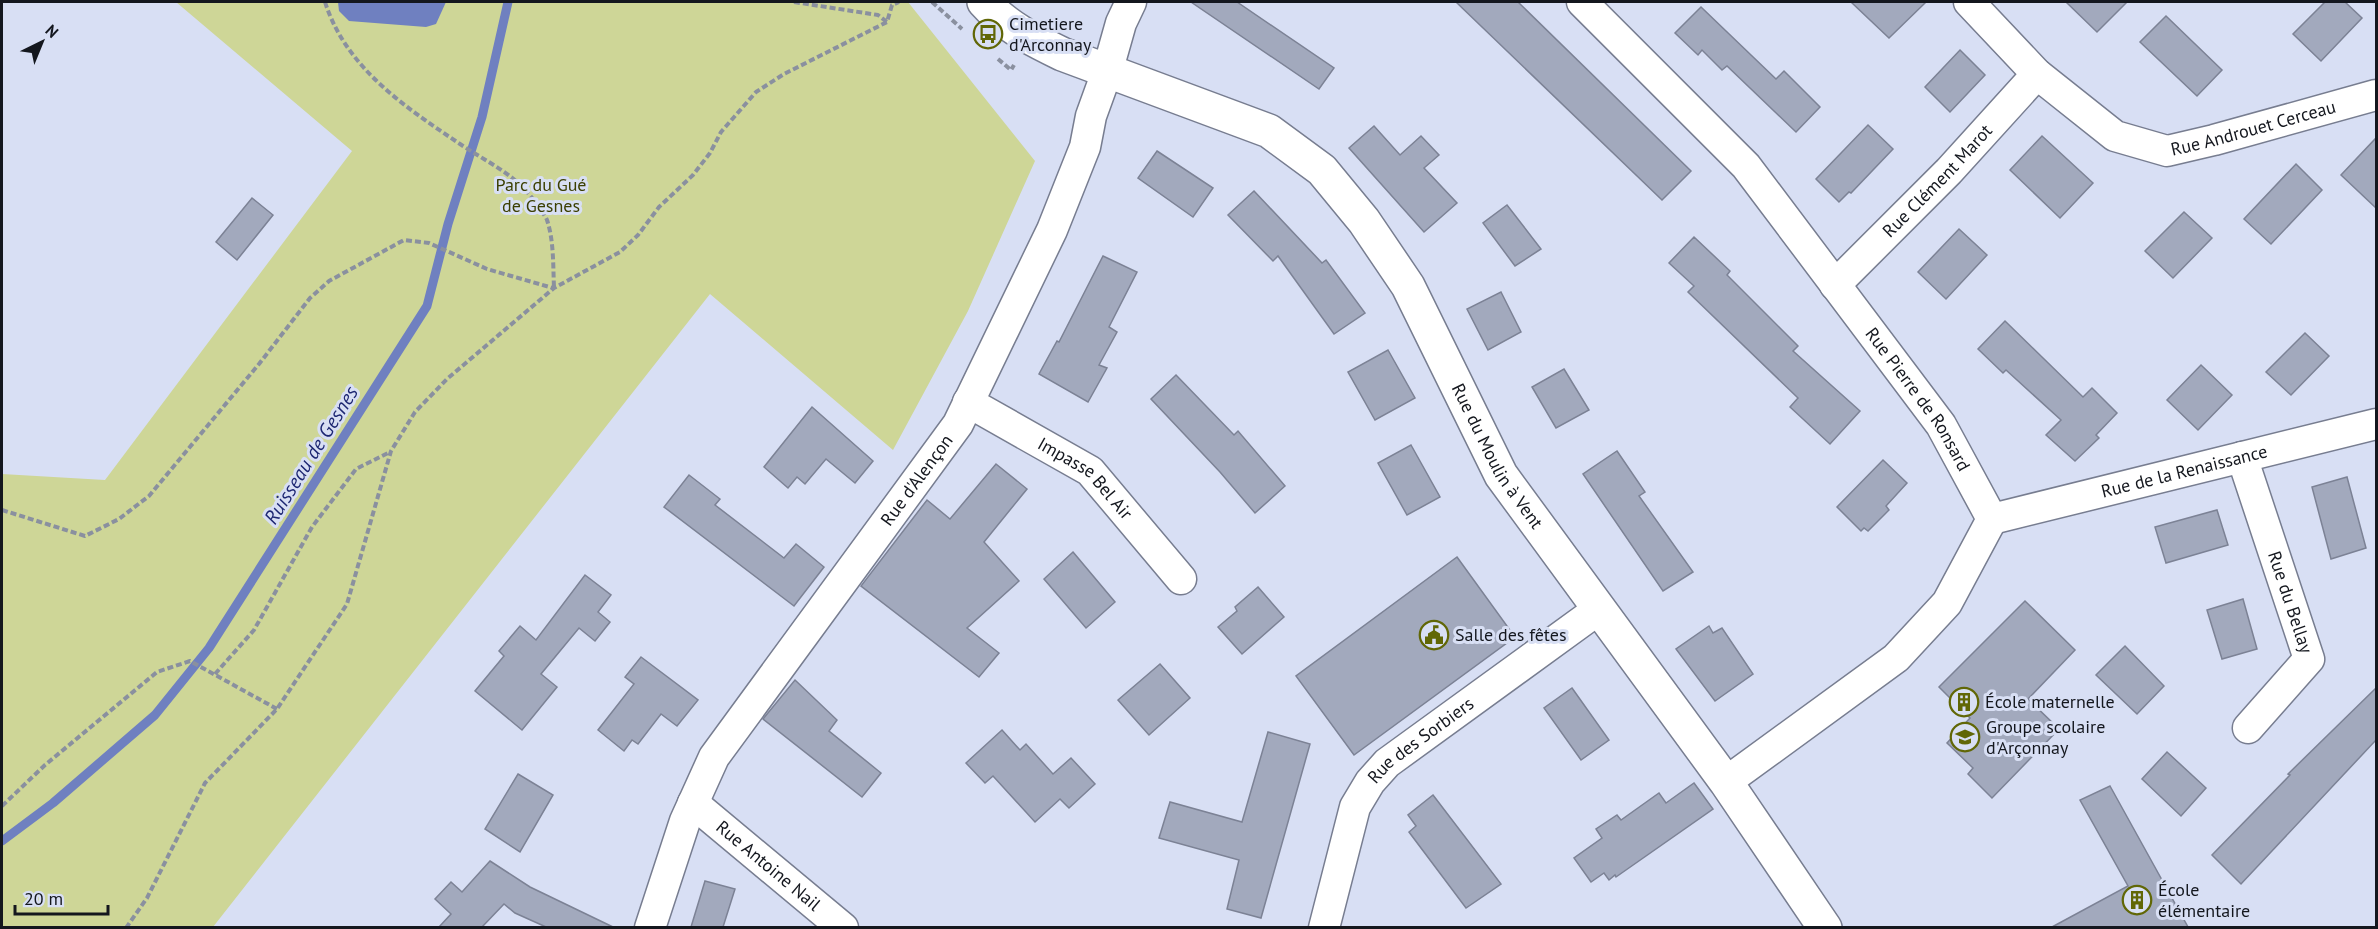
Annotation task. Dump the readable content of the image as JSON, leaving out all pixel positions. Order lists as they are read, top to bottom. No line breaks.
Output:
{"streets":{"street":["Rue Androuet Cerceau","Rue Clément Marot","Rue Pierre de Ronsard","Rue du Moulin à Vent","Rue de la Renaissance","Rue d'Alençon","Impasse Bel Air","Rue du Bellay","Rue des Sorbiers","Rue Antoine Nail"]},"crossings":[["Rue Androuet Cerceau","Rue Clément Marot"],["Rue Clément Marot","Rue Pierre de Ronsard"],["Rue Pierre de Ronsard","Rue de la Renaissance"],["Rue du Moulin à Vent","Rue d'Alençon"],["Rue du Moulin à Vent","Rue des Sorbiers"],["Rue de la Renaissance","Rue du Bellay"],["Rue d'Alençon","Impasse Bel Air"],["Rue d'Alençon","Rue Antoine Nail"]],"water":["Ruisseau de Gesnes"],"parks":["Parc du Gué de Gesnes"],"places":{"bus stop":["Cimetiere d'Arconnay"],"public building":["Salle des fêtes"],"building":["École maternelle","École élémentaire"],"school or university":["Groupe scolaire d'Arçonnay"]},"scale_bar":"20 m","north":"top right"}
